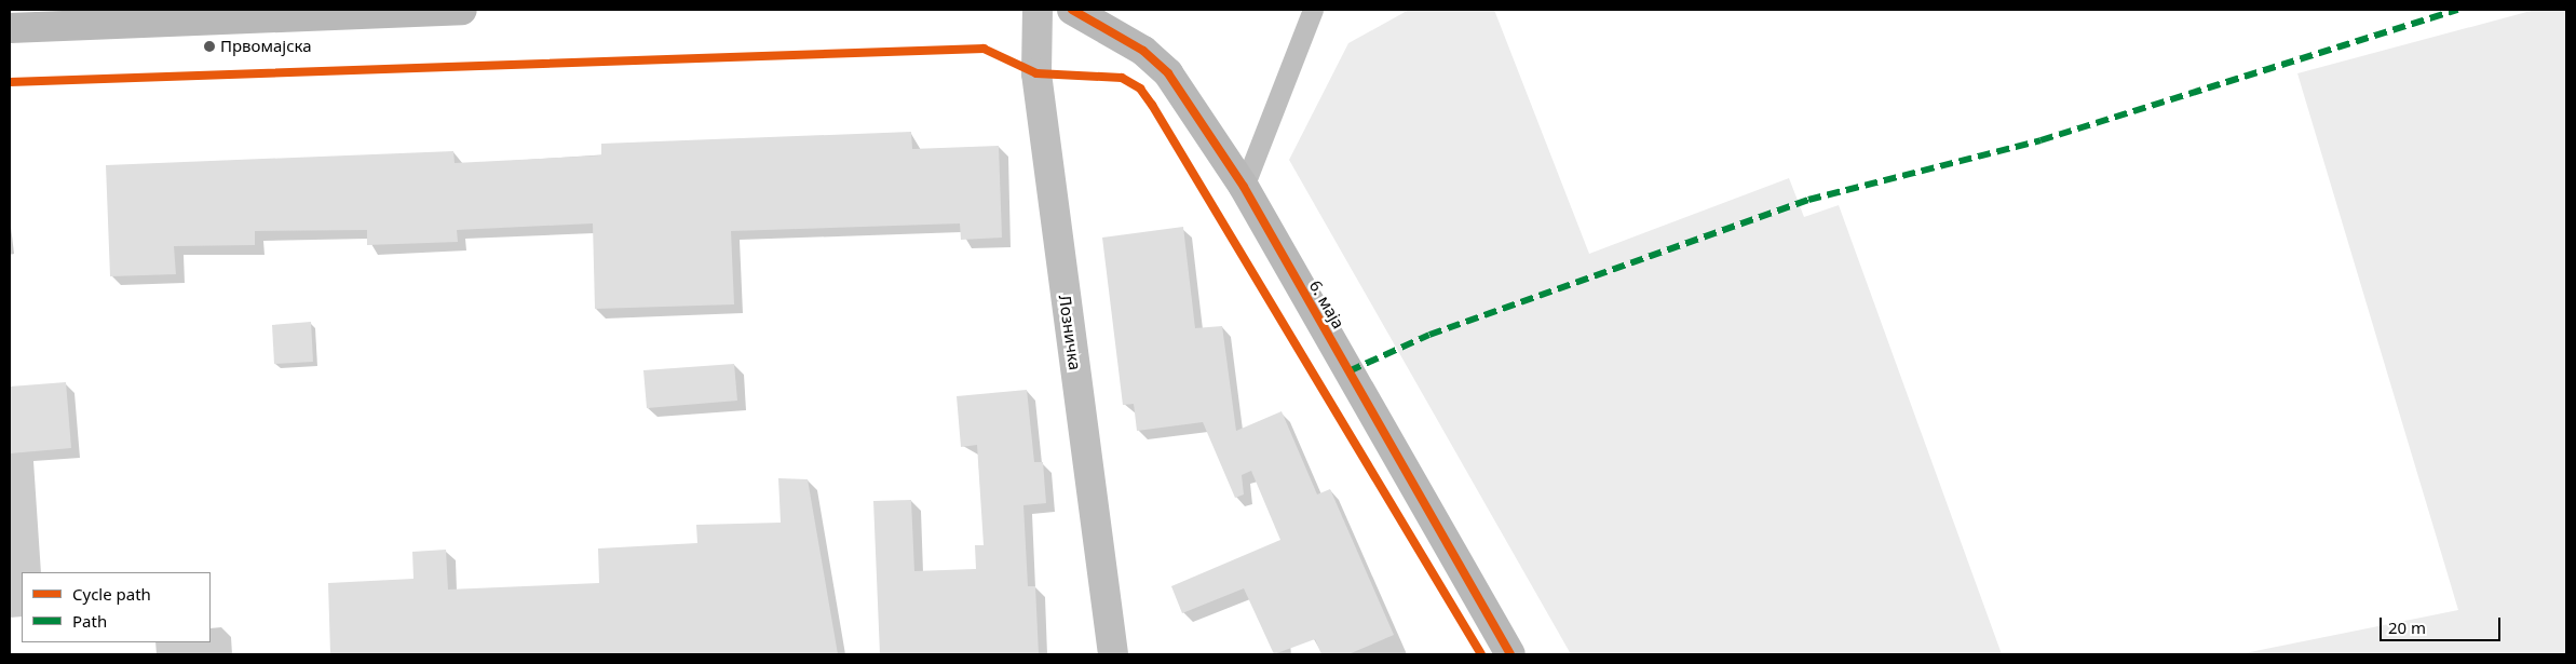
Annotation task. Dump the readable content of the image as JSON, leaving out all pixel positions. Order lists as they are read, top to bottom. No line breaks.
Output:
{"streets":{"street":["6. маја","Лозничка"]},"places":["Првомајска"],"legend":["Cycle path","Path"],"scale_bar":"20 m"}
